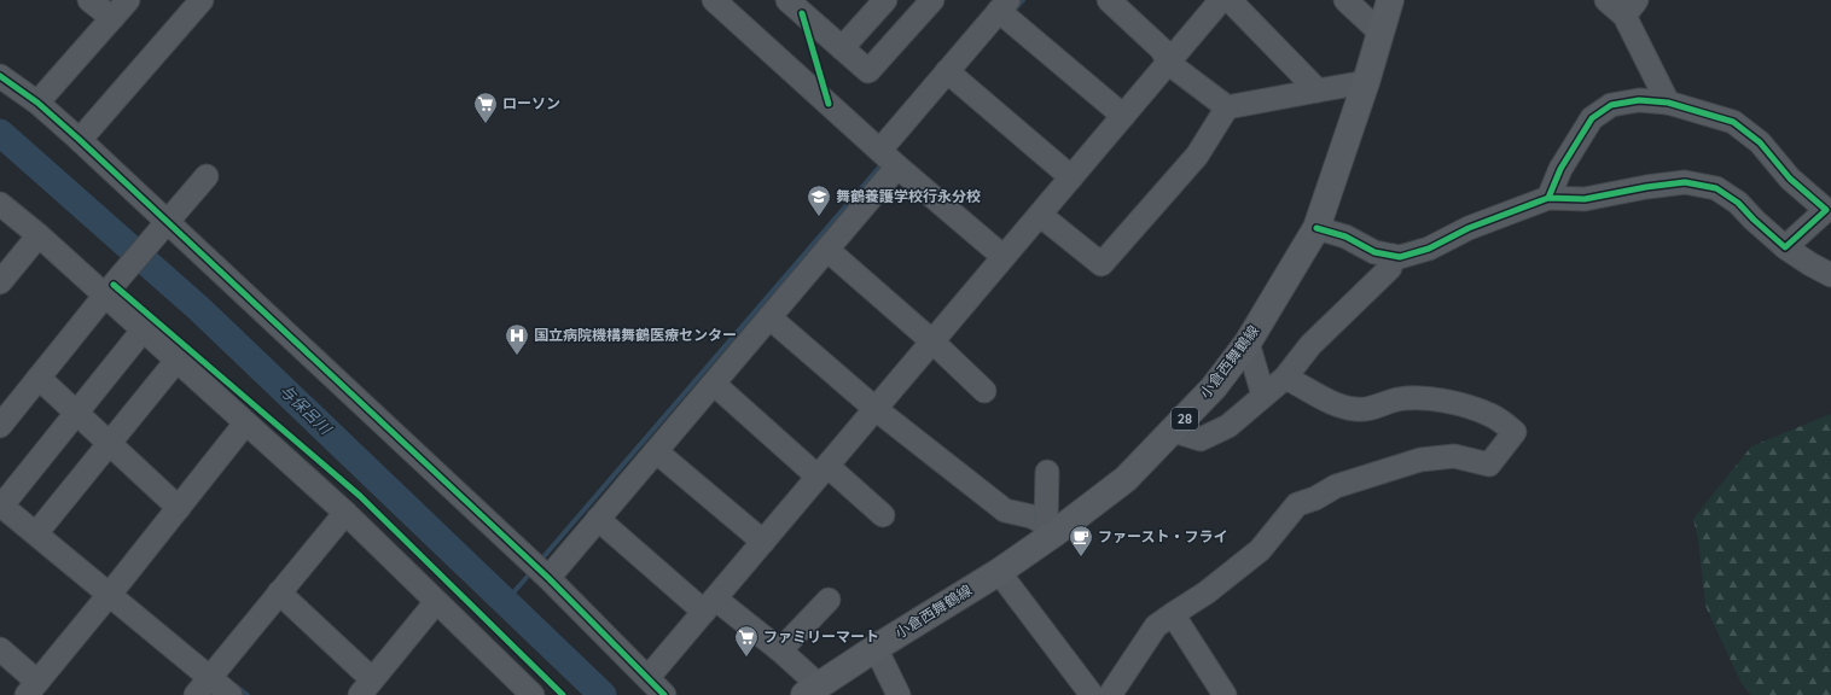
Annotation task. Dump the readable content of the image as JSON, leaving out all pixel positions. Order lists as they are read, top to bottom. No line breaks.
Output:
{"streets":{"main road":["小倉西舞鶴線","28"]},"water":["与保呂川"],"places":{"supermarket":["ローソン","ファミリーマート"],"school or university":["舞鶴養護学校行永分校"],"hospital":["国立病院機構舞鶴医療センター"],"cafe":["ファースト・フライ"]}}
